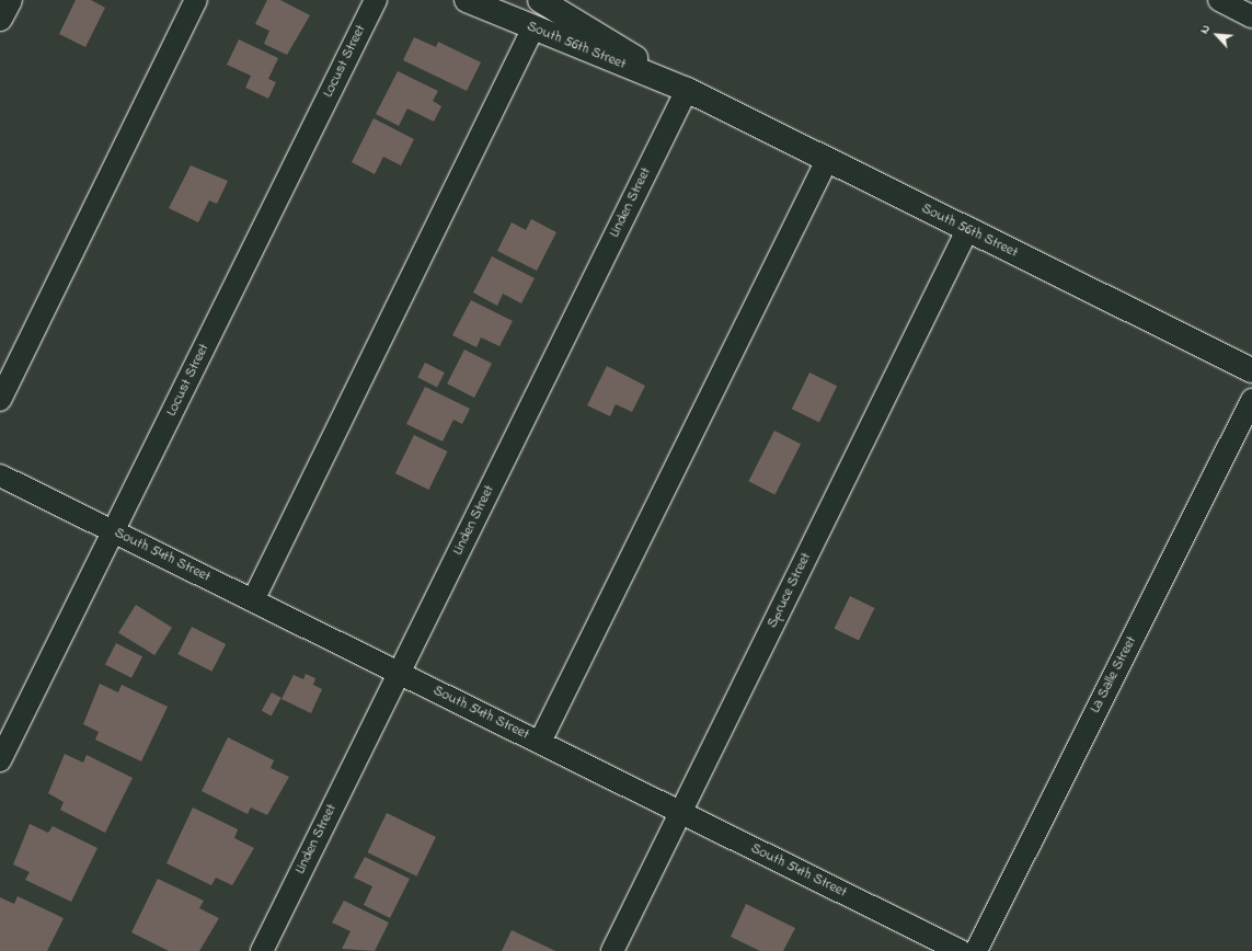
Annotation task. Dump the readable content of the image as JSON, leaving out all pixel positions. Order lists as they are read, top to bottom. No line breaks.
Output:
{"streets":{"main road":["South 56th Street"],"street":["Locust Street","Linden Street","South 54th Street","Spruce Street","La Salle Street"]},"crossings":[["South 56th Street","Linden Street"],["South 56th Street","Spruce Street"],["Locust Street","South 54th Street"],["Linden Street","South 54th Street"],["South 54th Street","Spruce Street"]],"north":"top left"}
